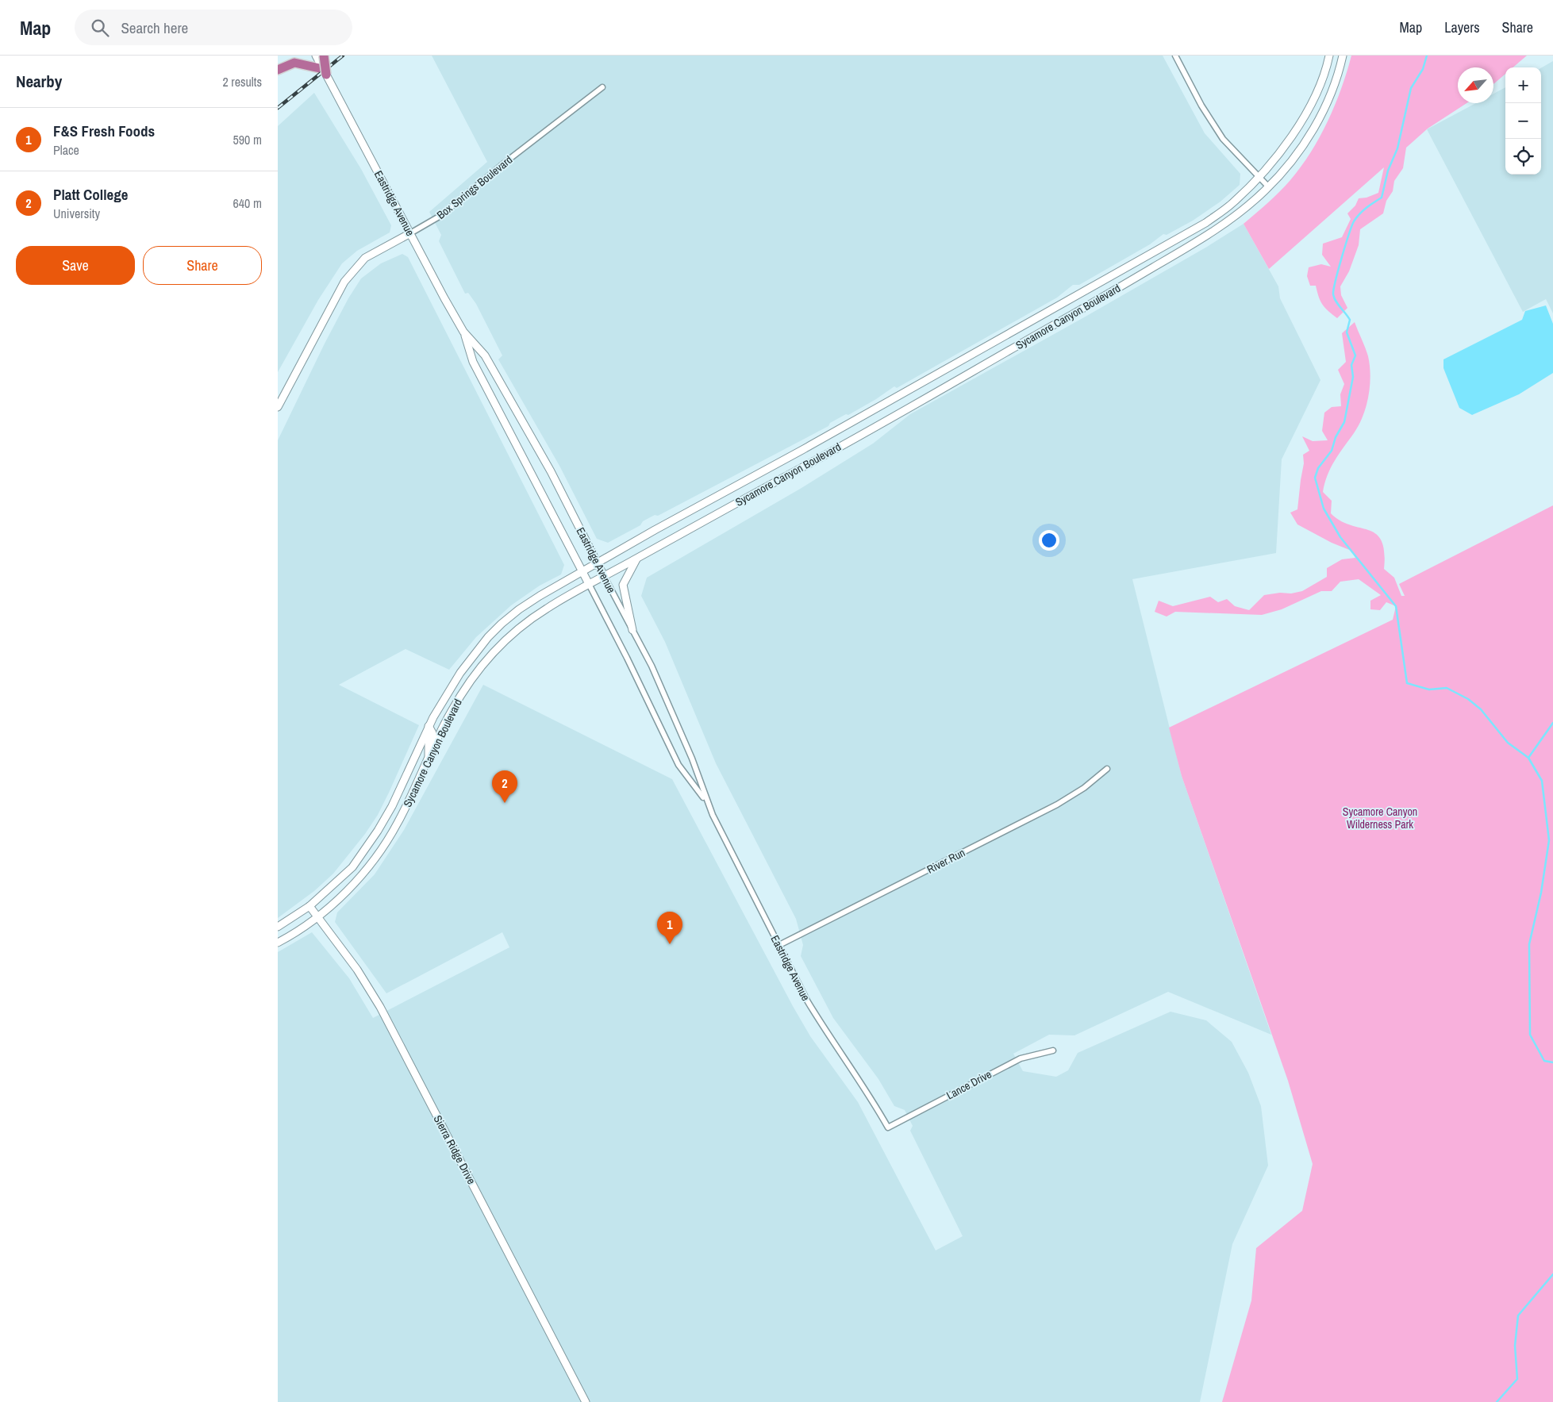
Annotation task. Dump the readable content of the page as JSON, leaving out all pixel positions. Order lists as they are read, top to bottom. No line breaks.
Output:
{"streets":{"main road":["Box Springs Boulevard","Eastridge Avenue","Sycamore Canyon Boulevard","Sierra Ridge Drive"],"street":["River Run","Lance Drive"]},"crossings":[["Box Springs Boulevard","Eastridge Avenue"],["Eastridge Avenue","Sycamore Canyon Boulevard"],["Eastridge Avenue","River Run"],["Eastridge Avenue","Lance Drive"],["Sycamore Canyon Boulevard","Sierra Ridge Drive"]],"parks":["Sycamore Canyon Wilderness Park"],"north":"bottom left","page":{"header":"Map","search":"Search here","nav":["Map","Layers","Share"],"heading":["Nearby","2 results"],"map_buttons":["+","−"],"list":[{"mark":"1","name":"F&S Fresh Foods","note":"Place","value":"590 m"},{"mark":"2","name":"Platt College","note":"University","value":"640 m"}],"buttons":["Save","Share"],"pins":["2","1"]}}
